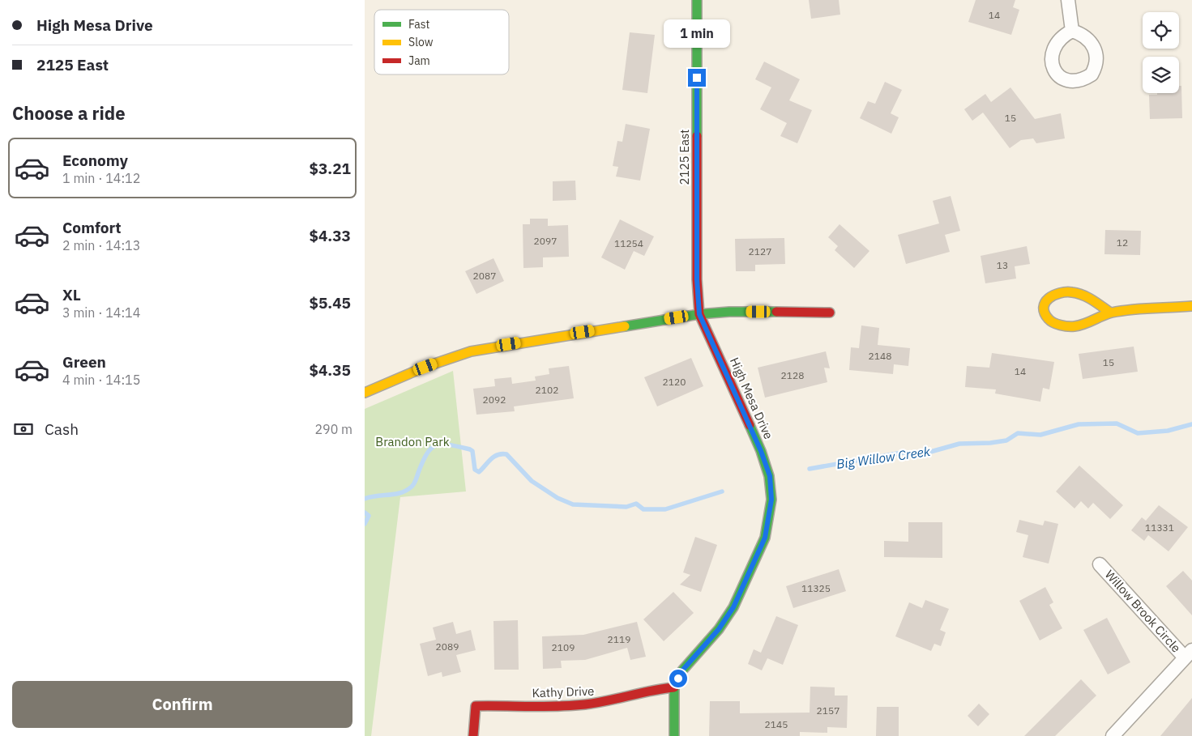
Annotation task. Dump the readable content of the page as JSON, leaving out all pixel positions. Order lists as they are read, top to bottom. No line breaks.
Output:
{"streets":{"street":["2125 East","High Mesa Drive","Willow Brook Circle","Kathy Drive"]},"crossings":[["2125 East","High Mesa Drive"],["High Mesa Drive","Kathy Drive"]],"water":["Big Willow Creek"],"parks":["Brandon Park"],"house_numbers":["14","15","2097","12","11254","2127","13","2087","2148","15","14","2128","2120","2102","2092","11331","11325","2119","2089","2109","2157","2145"],"legend":["Fast","Slow","Jam"],"page":{"banner":["High Mesa Drive","2125 East"],"bubble":"1 min","heading":"Choose a ride","list":[{"name":"Economy","note":"1 min · 14:12","value":"$3.21"},{"name":"Comfort","note":"2 min · 14:13","value":"$4.33"},{"name":"XL","note":"3 min · 14:14","value":"$5.45"},{"name":"Green","note":"4 min · 14:15","value":"$4.35"}],"pay":["Cash","290 m"],"buttons":"Confirm"}}
